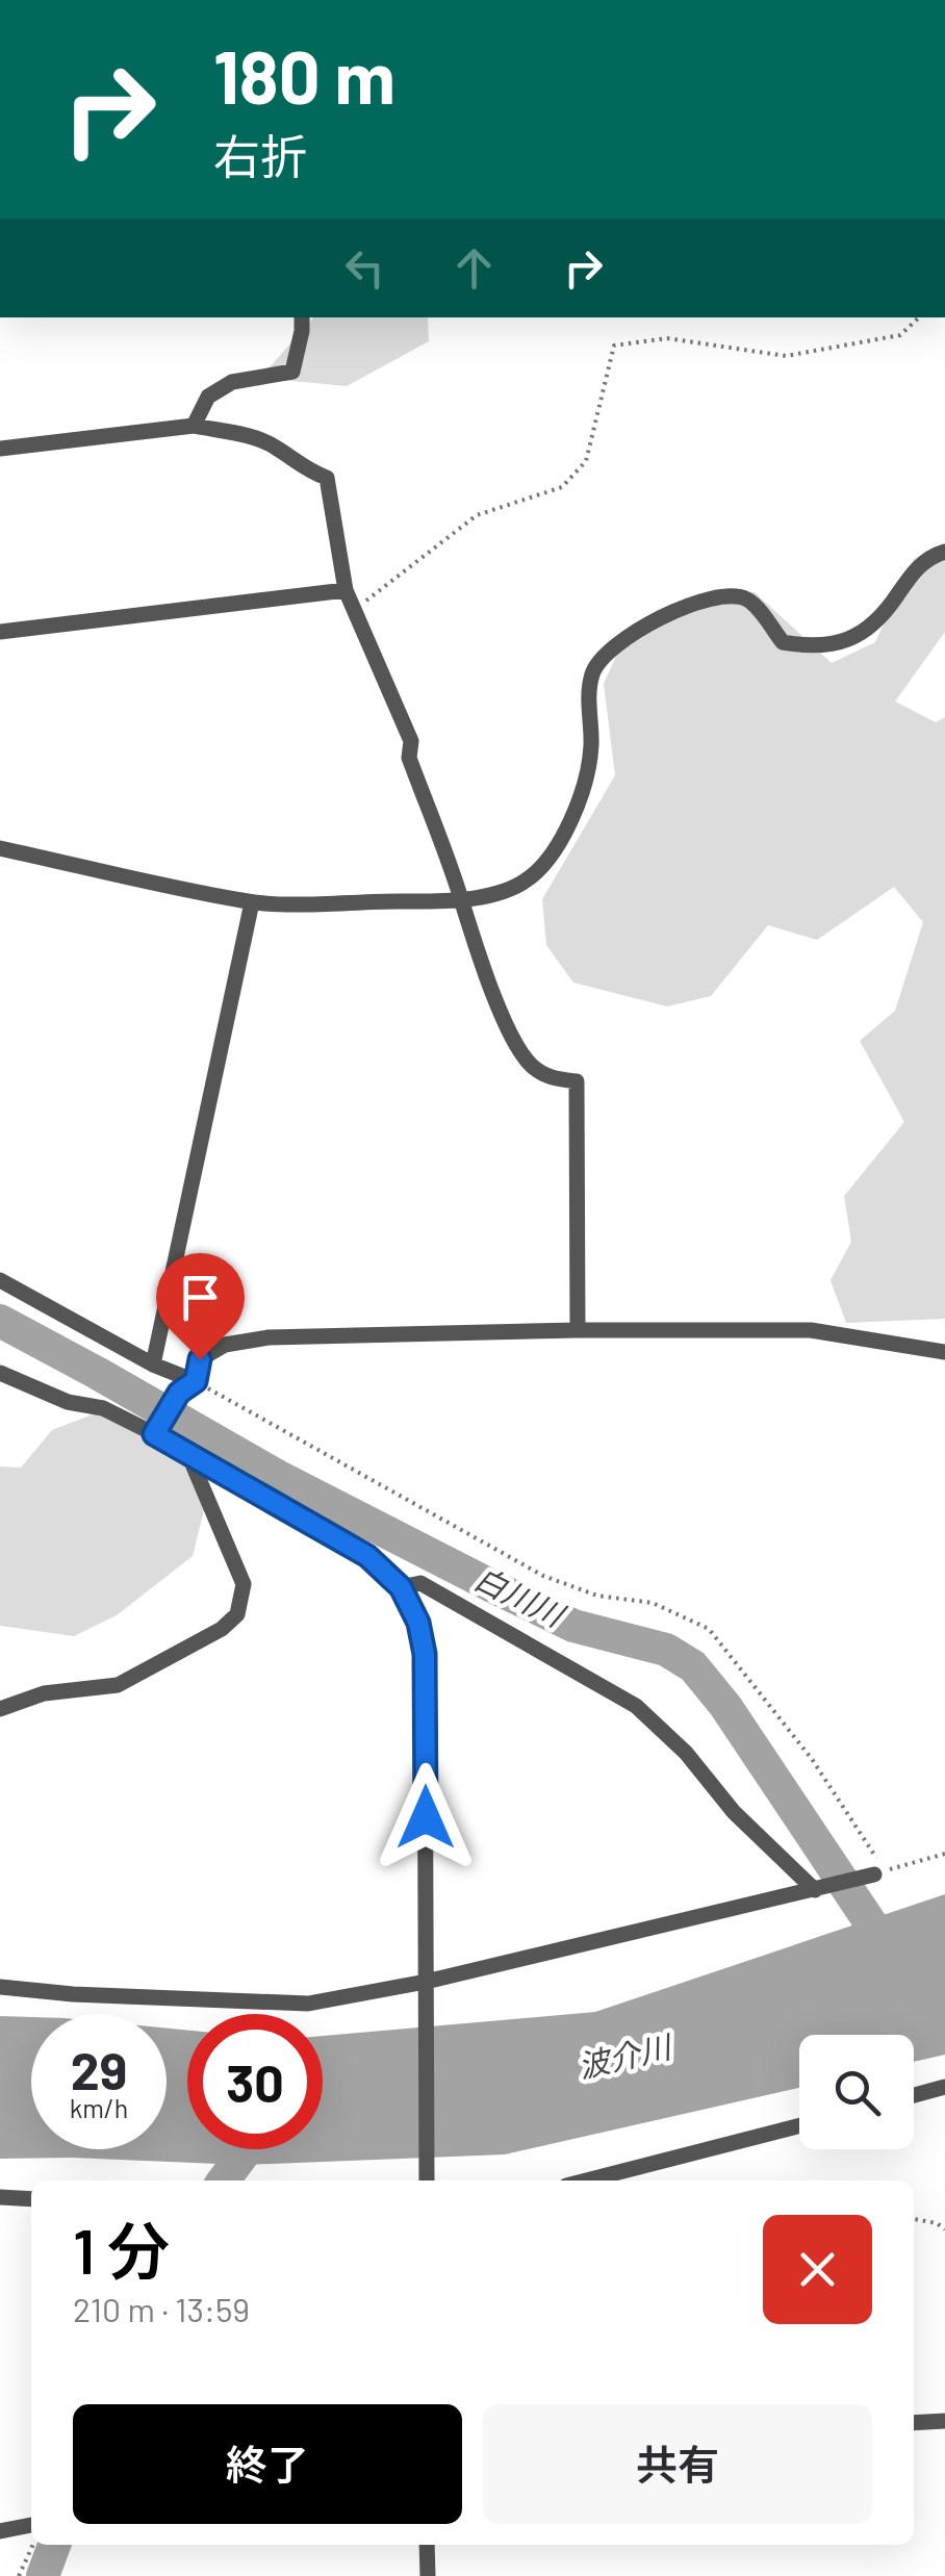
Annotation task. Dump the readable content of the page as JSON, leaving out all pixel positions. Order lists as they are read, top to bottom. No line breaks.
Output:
{"water":["白川川","波介川"],"page":{"turn":["180 m","右折"],"speed":"29 km/h","limit":"30","heading":["1 分","210 m · 13:59"],"buttons":["終了","共有"]}}
